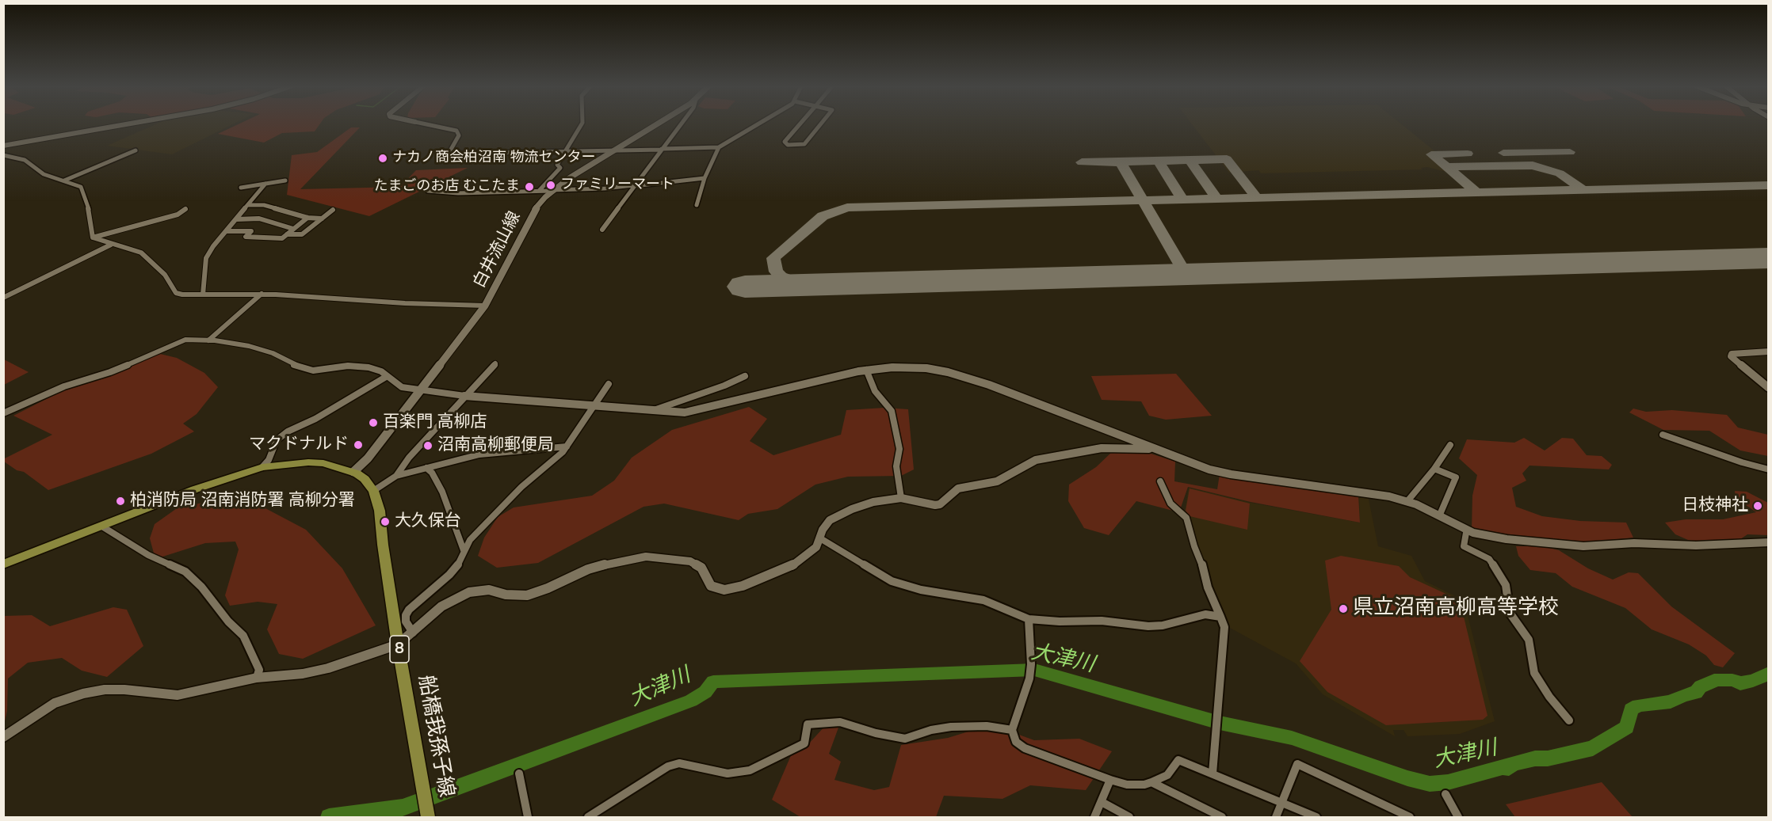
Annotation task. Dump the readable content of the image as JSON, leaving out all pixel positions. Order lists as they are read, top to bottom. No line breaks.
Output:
{"streets":{"main road":["白井流山線","8","船橋我孫子線"]},"crossings":[["白井流山線","船橋我孫子線"]],"water":["大津川"],"places":["ナカノ商会柏沼南 物流センター","ファミリーマート","たまごのお店 むこたま","百楽門 高柳店","マクドナルド","沼南高柳郵便局","柏消防局 沼南消防署 高柳分署","日枝神社","大久保台","県立沼南高柳高等学校"]}
